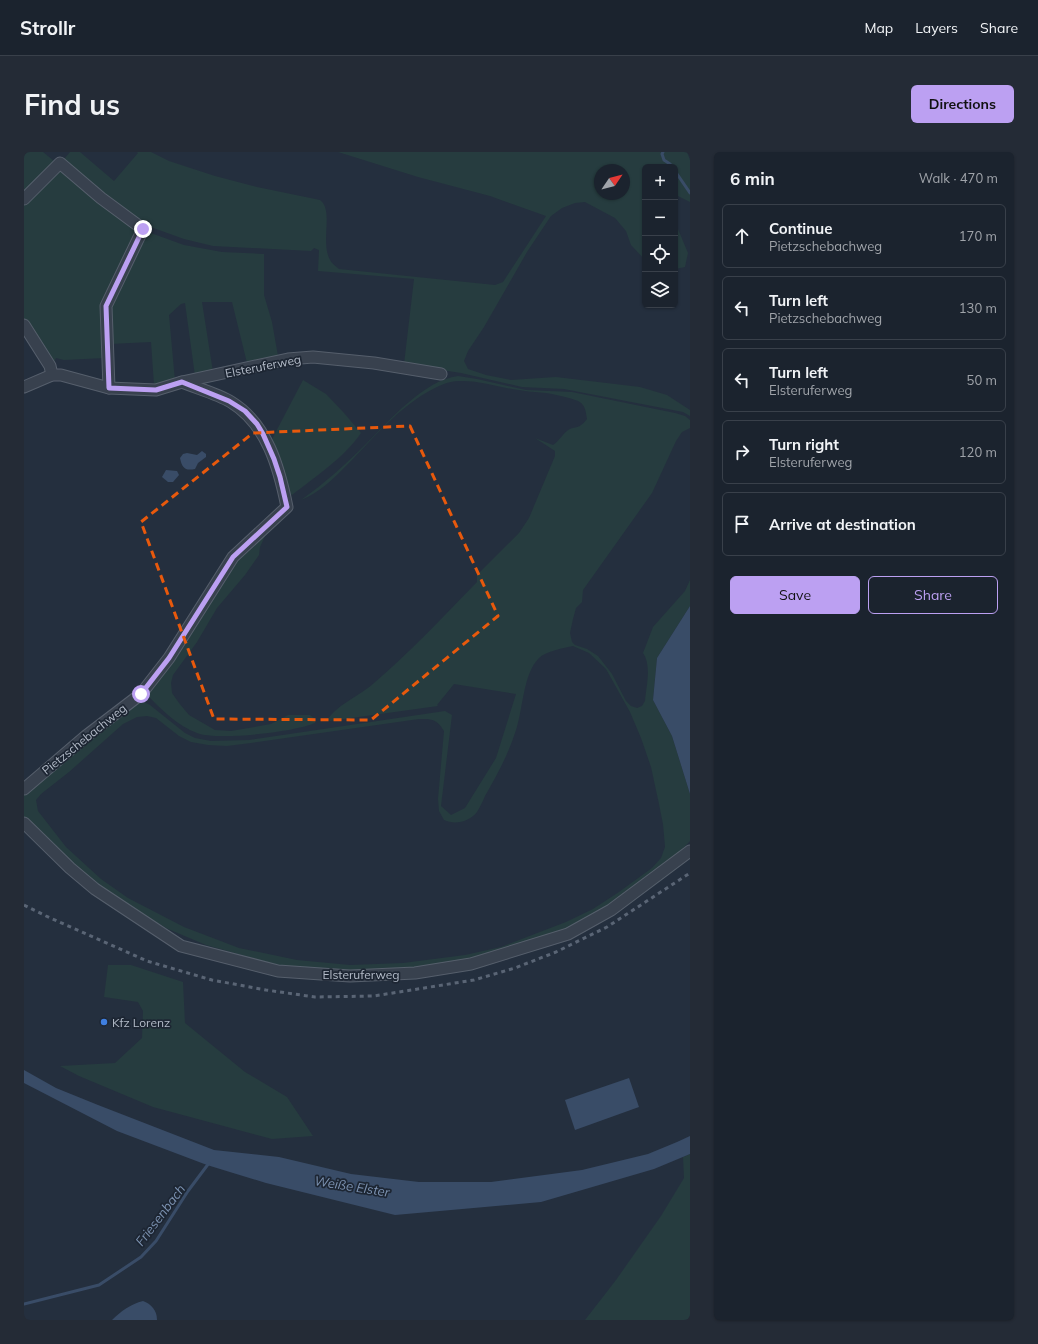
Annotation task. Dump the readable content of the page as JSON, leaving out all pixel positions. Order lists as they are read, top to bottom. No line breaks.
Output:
{"streets":{"street":["Elsteruferweg","Pietzschebachweg"]},"crossings":[["Elsteruferweg","Pietzschebachweg"]],"water":["Weiße Elster","Friesenbach"],"places":["Kfz Lorenz"],"north":"top right","page":{"header":"Strollr","nav":["Map","Layers","Share"],"buttons":["Directions",["Save","Share"]],"title":"Find us","heading":["6 min","Walk · 470 m"],"map_buttons":["+","−"],"list":[["Continue","Pietzschebachweg","170 m"],["Turn left","Pietzschebachweg","130 m"],["Turn left","Elsteruferweg","50 m"],["Turn right","Elsteruferweg","120 m"],"Arrive at destination"]}}
